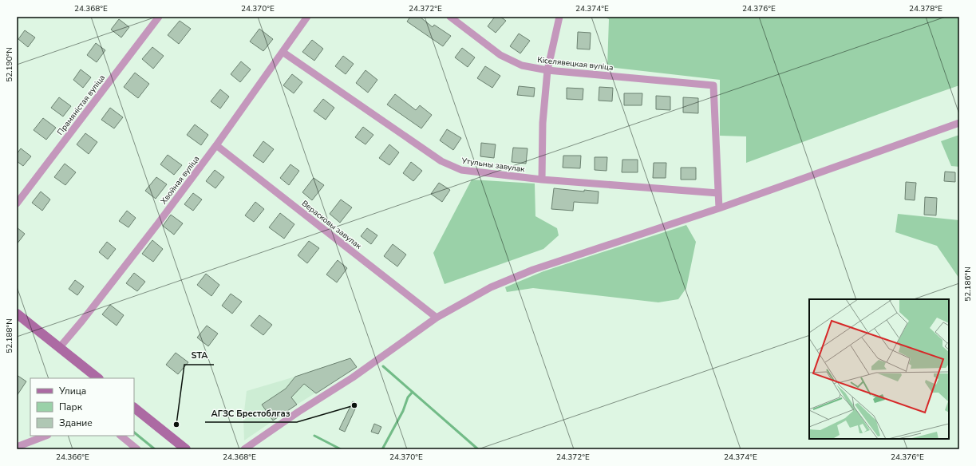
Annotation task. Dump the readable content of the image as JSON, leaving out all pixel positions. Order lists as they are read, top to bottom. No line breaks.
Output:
{"streets":{"street":["Кіселявецкая вуліца","Прамяністая вуліца","Утульны завулак","Хвойная вуліца","Верасковы завулак"]},"crossings":[["Кіселявецкая вуліца","Утульны завулак"],["Утульны завулак","Хвойная вуліца"],["Хвойная вуліца","Верасковы завулак"]],"places":["АГЗС Брестоблгаз","STA"],"legend":["Улица","Парк","Здание"],"coordinates":["24.368°E","24.370°E","24.372°E","24.374°E","24.376°E","24.378°E","52.190°N","52.186°N","52.188°N","24.366°E"]}
